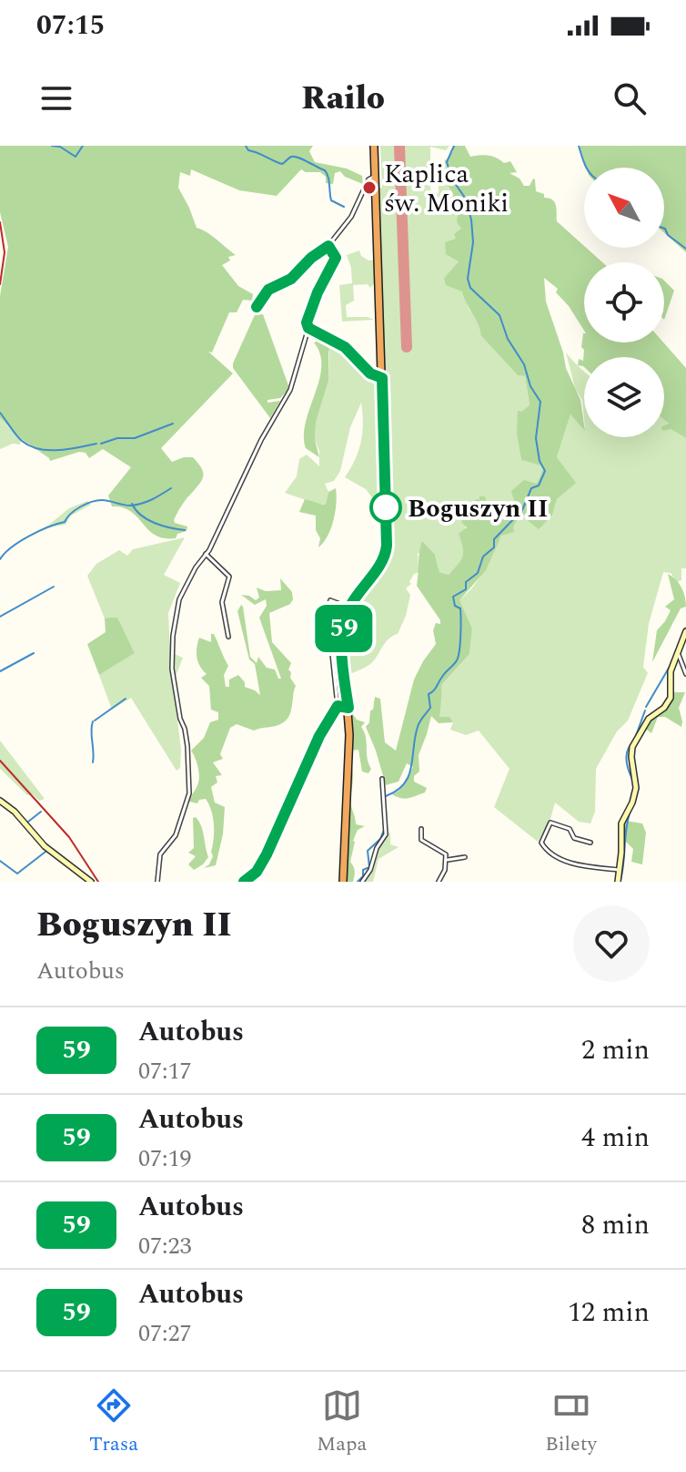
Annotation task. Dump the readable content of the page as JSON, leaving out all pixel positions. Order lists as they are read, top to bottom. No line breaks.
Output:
{"places":["Kaplica św. Moniki","Boguszyn II"],"lines":["bus line 59"],"north":"top left","page":{"status":"07:15","header":"Railo","on_map":"59","heading":["Boguszyn II","Autobus"],"list":[{"mark":"59","name":"Autobus","note":"07:17","value":"2 min"},{"mark":"59","name":"Autobus","note":"07:19","value":"4 min"},{"mark":"59","name":"Autobus","note":"07:23","value":"8 min"},{"mark":"59","name":"Autobus","note":"07:27","value":"12 min"}],"tabs":["Trasa","Mapa","Bilety"]}}
